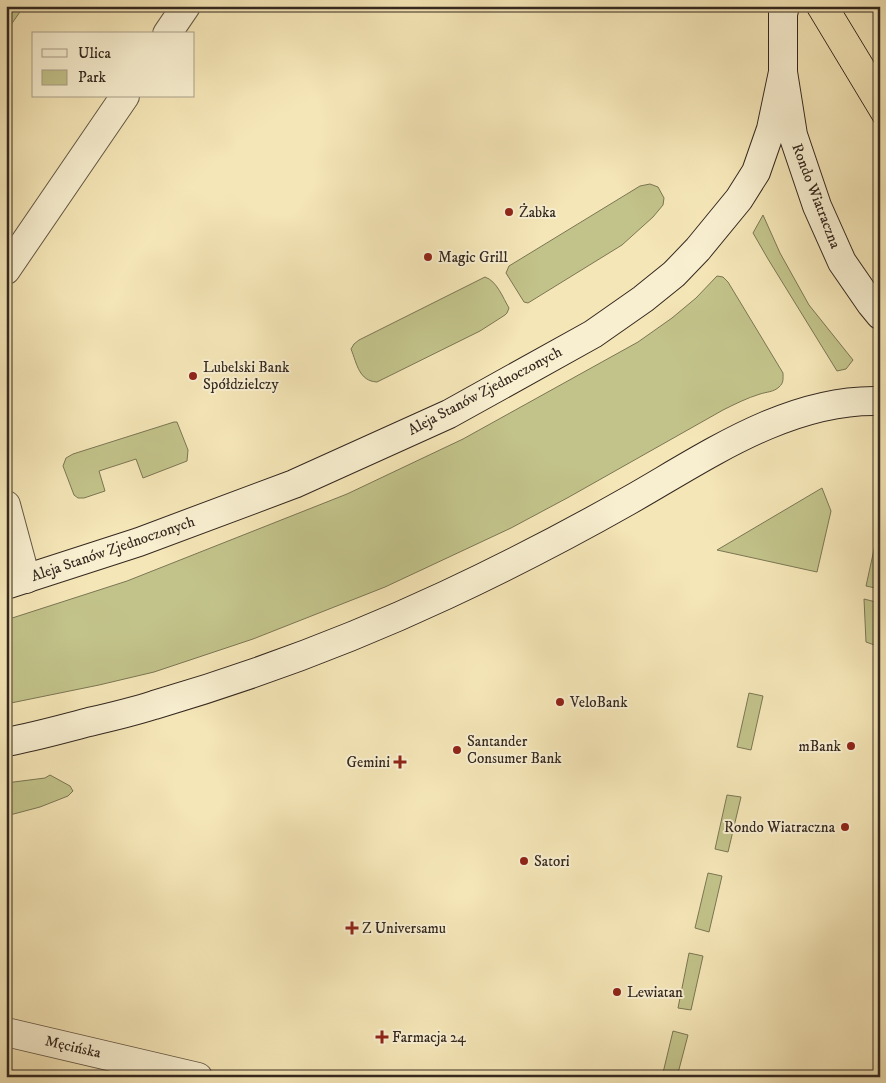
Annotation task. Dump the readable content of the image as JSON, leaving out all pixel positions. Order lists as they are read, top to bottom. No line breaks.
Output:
{"streets":{"main road":["Rondo Wiatraczna","Aleja Stanów Zjednoczonych","Męcińska"]},"crossings":[["Rondo Wiatraczna","Aleja Stanów Zjednoczonych"]],"places":{"other":["Żabka","Magic Grill","Lubelski Bank Spółdzielczy","VeloBank","mBank","Santander Consumer Bank","Rondo Wiatraczna","Satori","Lewiatan"],"health":["Gemini","Z Universamu","Farmacja 24"]},"legend":["Ulica","Park"]}
